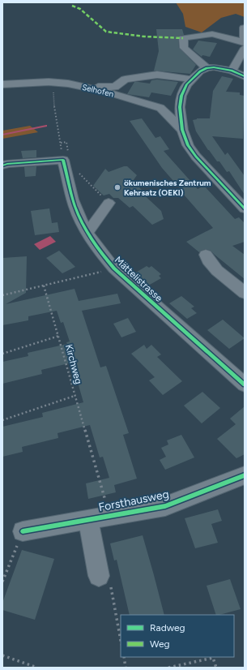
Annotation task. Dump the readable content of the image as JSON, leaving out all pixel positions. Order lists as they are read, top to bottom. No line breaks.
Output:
{"streets":{"street":["Selhofen","Mättelistrasse","Forsthausweg"],"path":["Kirchweg"]},"crossings":[["Kirchweg","Forsthausweg"]],"places":["ökumenisches Zentrum Kehrsatz (OEKI)"],"legend":["Radweg","Weg"]}
